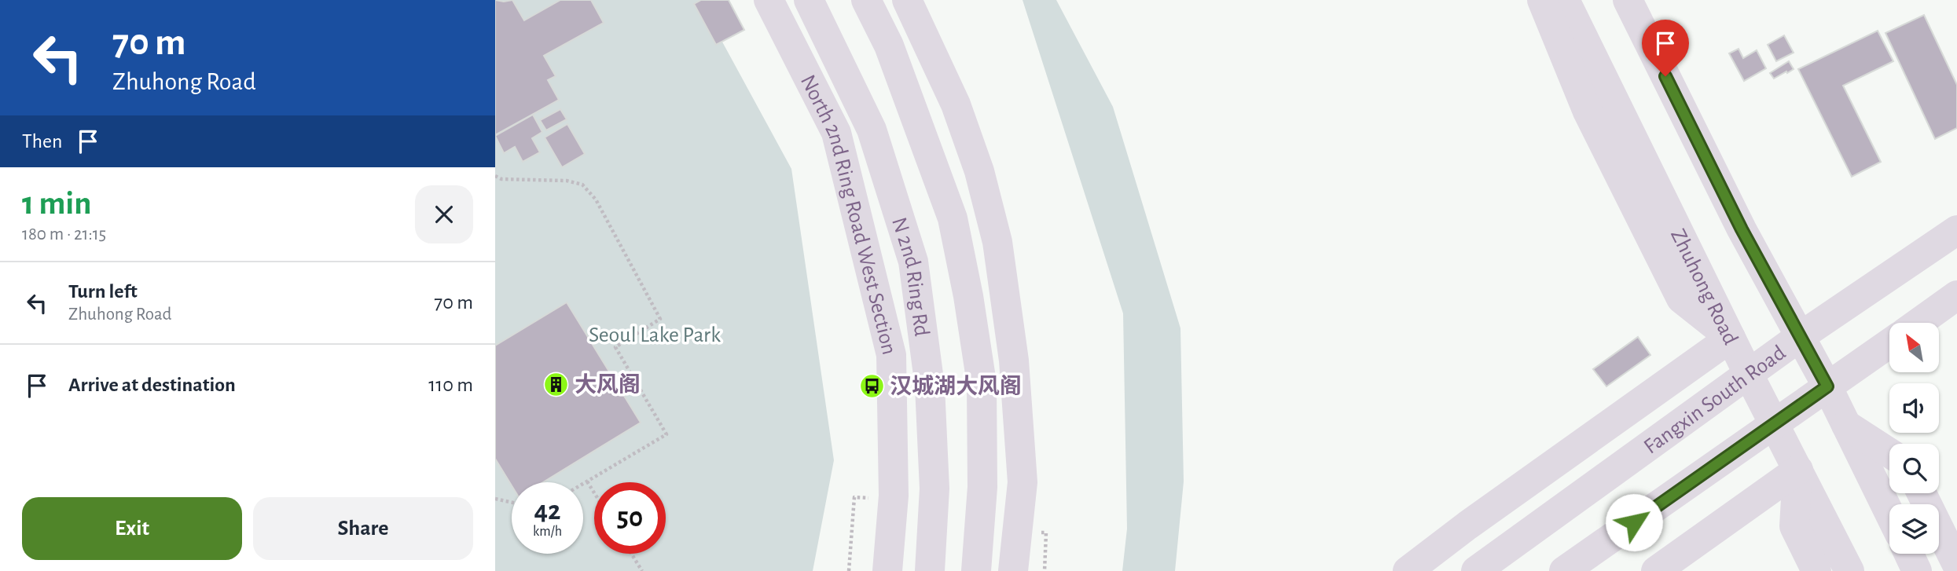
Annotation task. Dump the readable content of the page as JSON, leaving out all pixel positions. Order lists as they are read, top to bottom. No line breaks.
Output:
{"streets":{"main road":["North 2nd Ring Road West Section","N 2nd Ring Rd","Zhuhong Road","Fangxin South Road"]},"crossings":[["Zhuhong Road","Fangxin South Road"]],"parks":["Seoul Lake Park"],"places":{"building":["大风阁"],"bus stop":["汉城湖大风阁"]},"north":"top left","page":{"turn":["70 m","Zhuhong Road"],"then":"Then","heading":["1 min","180 m · 21:15"],"list":[{"name":"Turn left","note":"Zhuhong Road","value":"70 m"},{"name":"Arrive at destination","value":"110 m"}],"speed":"42 km/h","limit":"50","buttons":["Exit","Share"]}}
